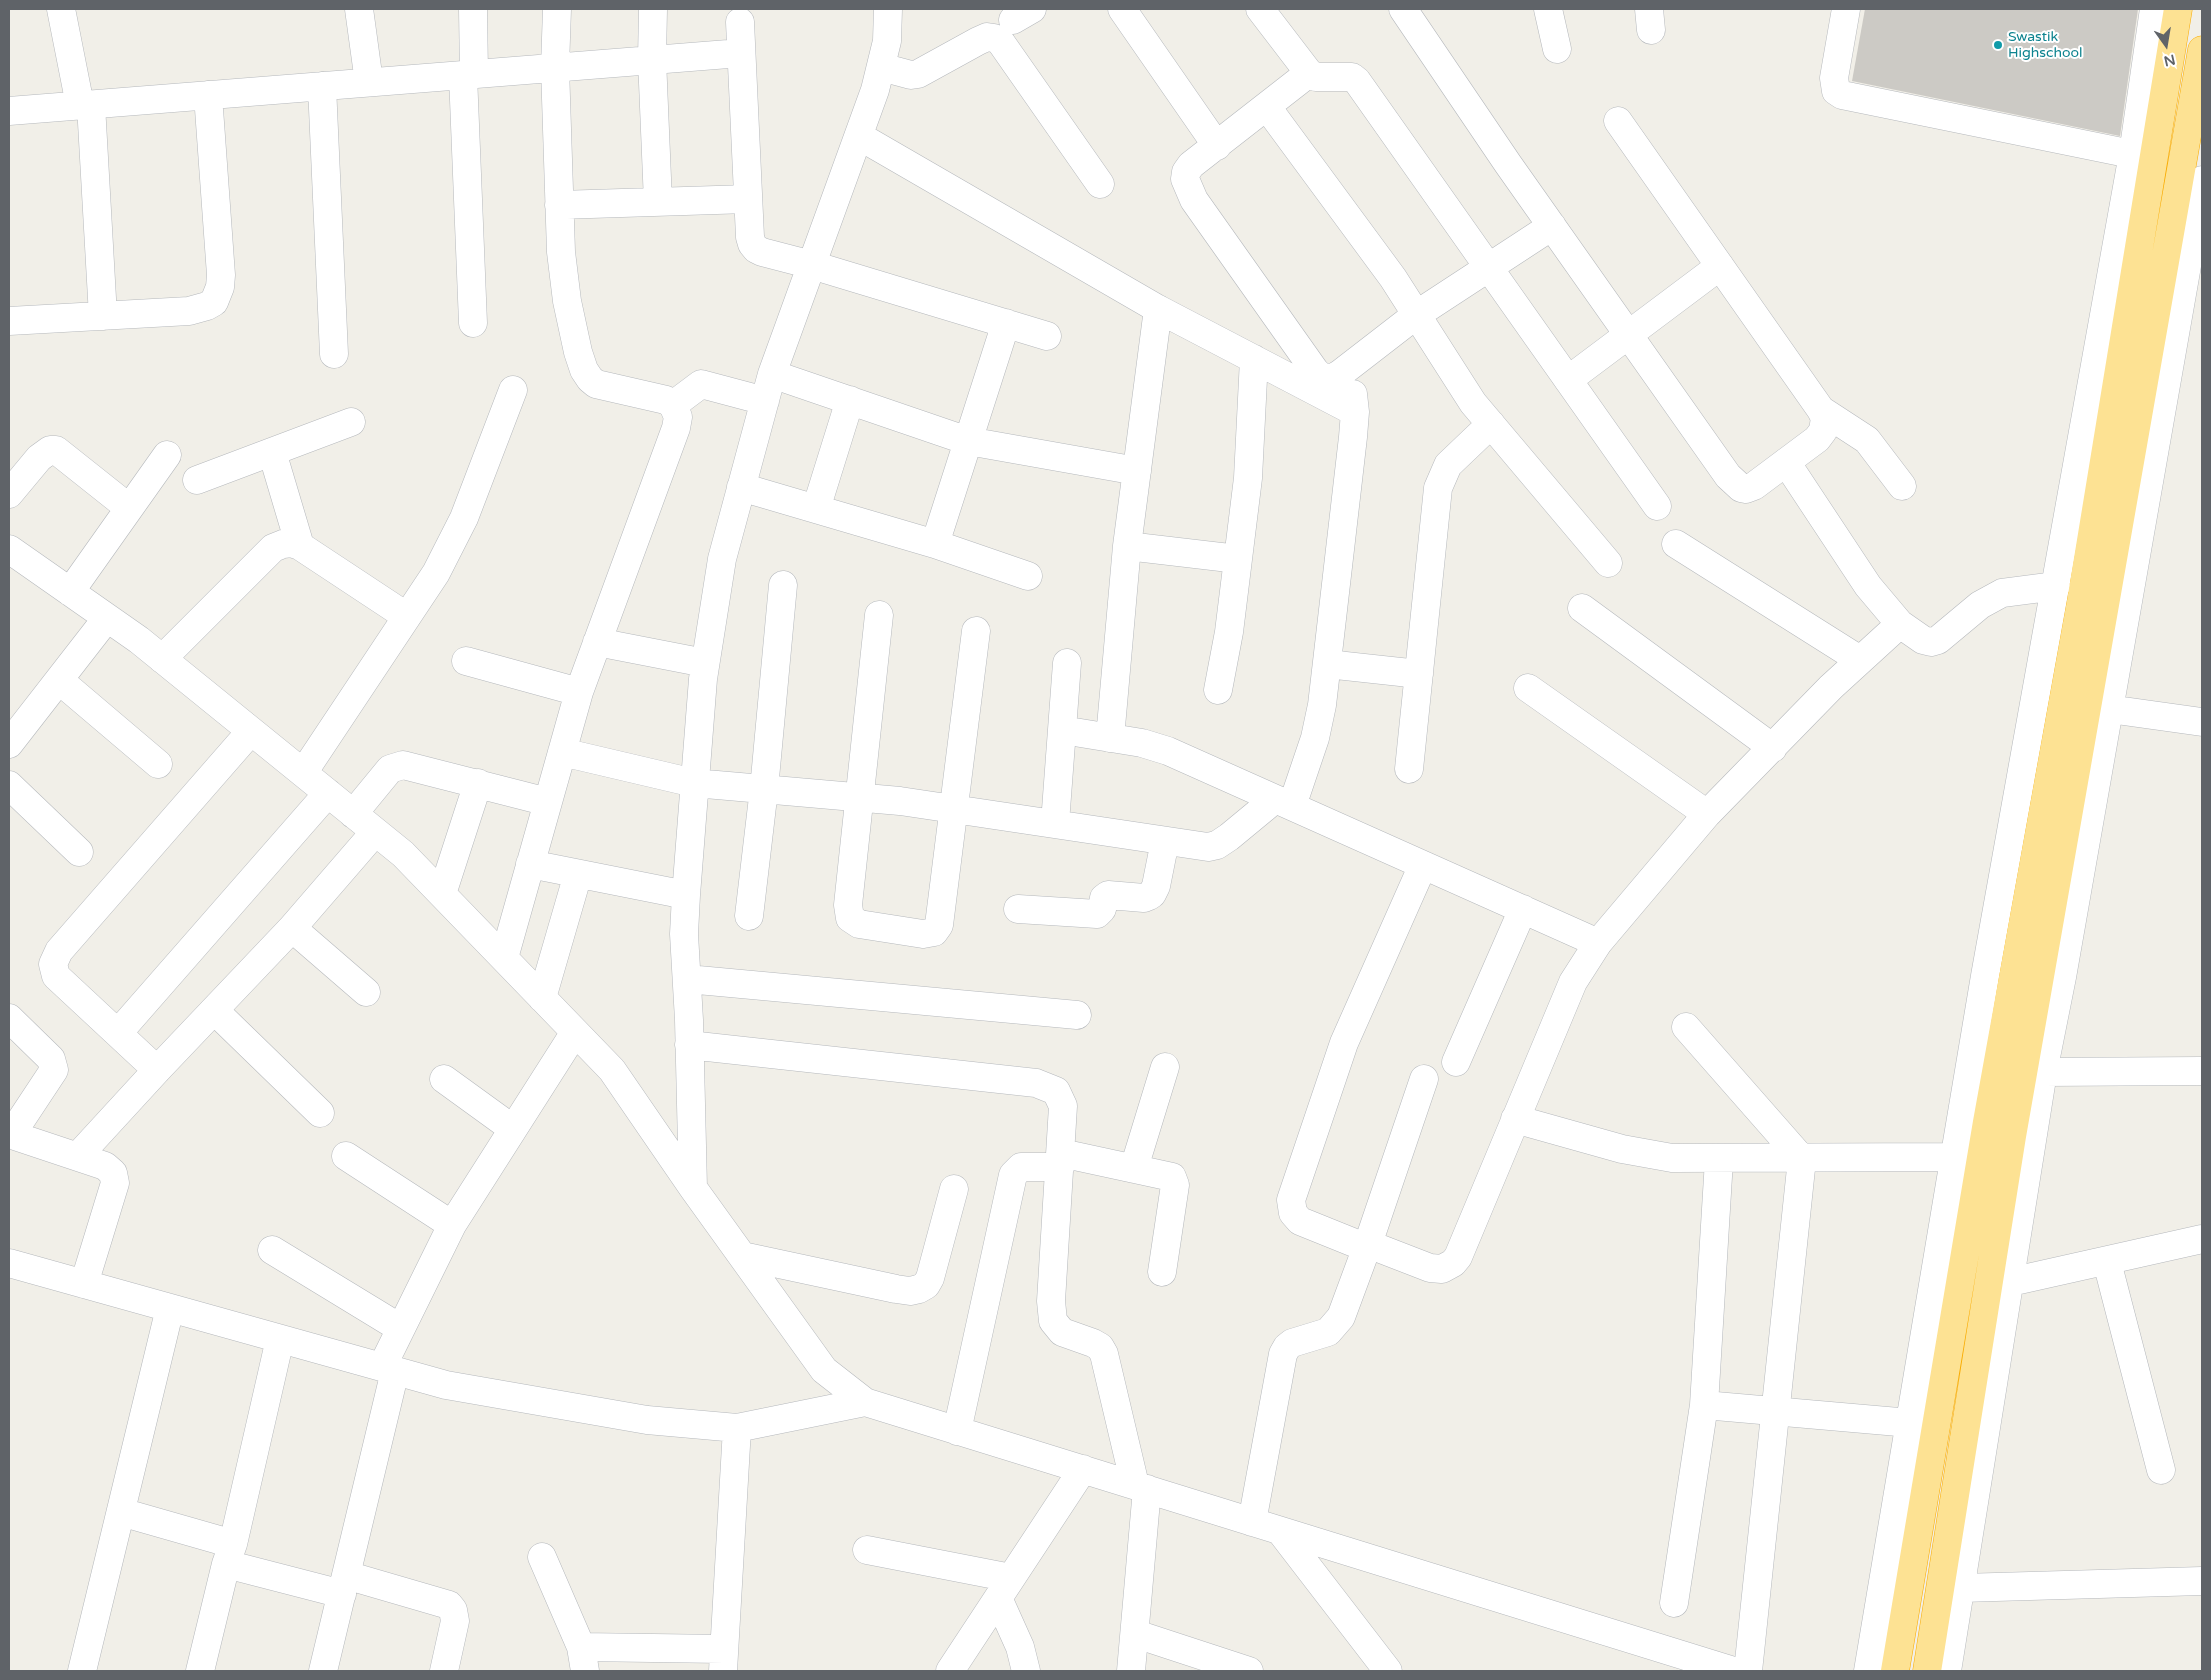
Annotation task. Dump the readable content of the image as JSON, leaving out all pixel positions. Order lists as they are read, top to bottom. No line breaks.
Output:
{"places":["Swastik Highschool"],"north":"bottom"}
